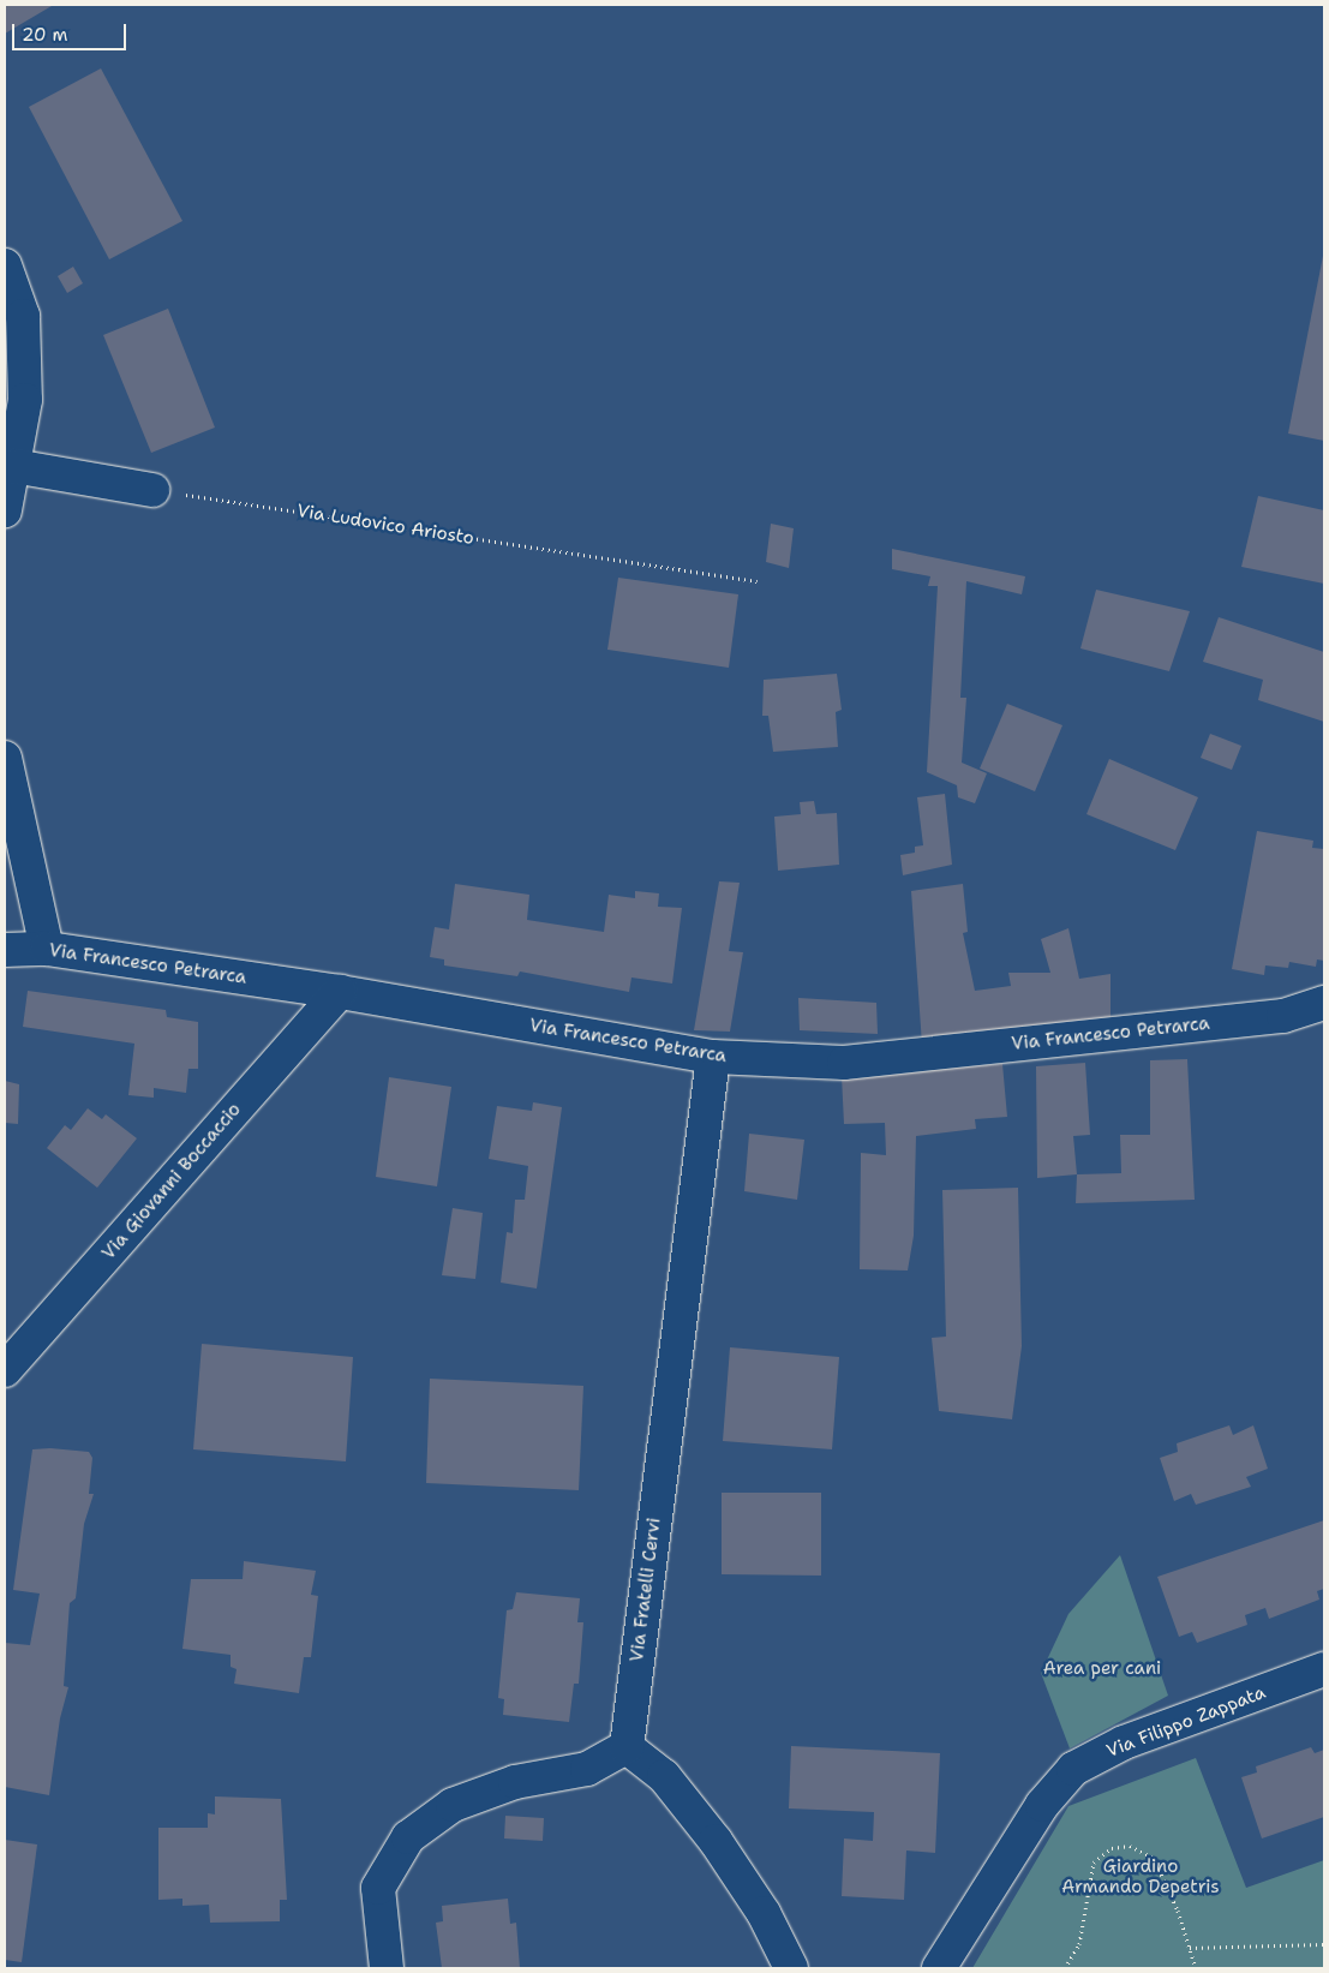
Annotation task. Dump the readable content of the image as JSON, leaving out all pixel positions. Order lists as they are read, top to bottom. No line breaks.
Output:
{"streets":{"street":["Via Francesco Petrarca","Via Giovanni Boccaccio","Via Fratelli Cervi","Via Filippo Zappata"],"path":["Via Ludovico Ariosto"]},"crossings":[["Via Francesco Petrarca","Via Giovanni Boccaccio"],["Via Francesco Petrarca","Via Fratelli Cervi"]],"parks":["Area per cani","Giardino Armando Depetris"],"scale_bar":"20 m"}
